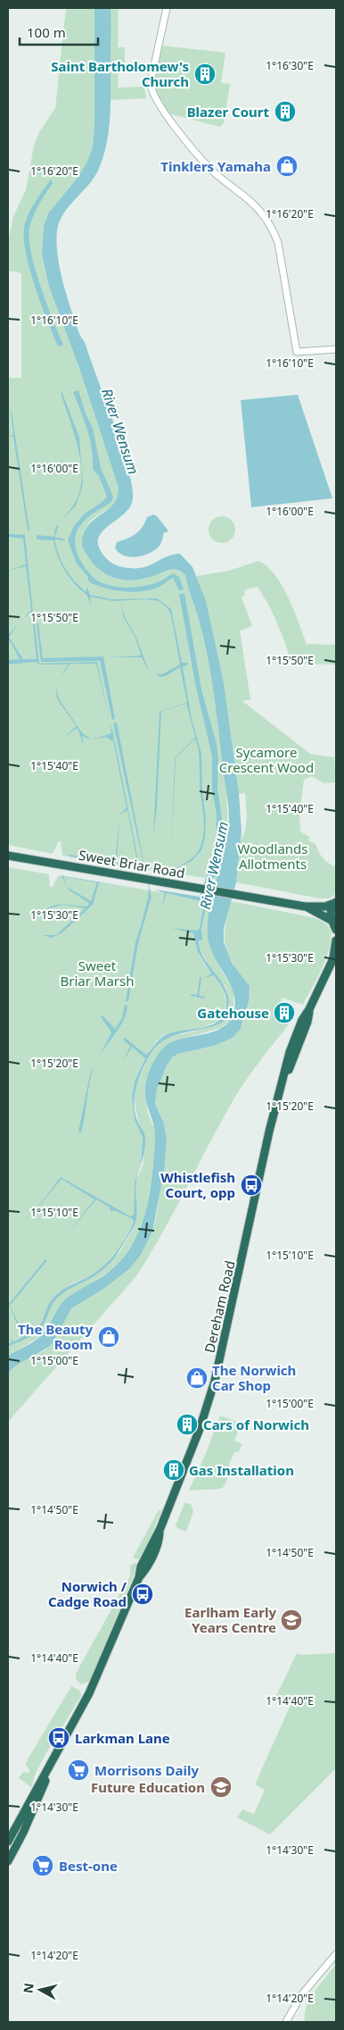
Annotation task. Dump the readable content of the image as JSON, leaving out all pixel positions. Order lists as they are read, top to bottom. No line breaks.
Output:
{"streets":{"highway":["Sweet Briar Road","Dereham Road"]},"water":["River Wensum"],"parks":["Sycamore Crescent Wood","Woodlands Allotments","Sweet Briar Marsh"],"places":{"building":["Saint Bartholomew's Church","Blazer Court","Gatehouse","Cars of Norwich","Gas Installation"],"shop":["Tinklers Yamaha","The Beauty Room","The Norwich Car Shop"],"bus stop":["Whistlefish Court, opp","Norwich / Cadge Road","Larkman Lane"],"school or university":["Earlham Early Years Centre","Future Education"],"supermarket":["Morrisons Daily","Best-one"]},"scale_bar":"100 m","north":"left","coordinates":["1°16'30\"E","1°16'20\"E","1°16'10\"E","1°16'00\"E","1°15'50\"E","1°15'40\"E","1°15'30\"E","1°15'20\"E","1°15'10\"E","1°15'00\"E","1°14'50\"E","1°14'40\"E","1°14'30\"E","1°14'20\"E"]}
